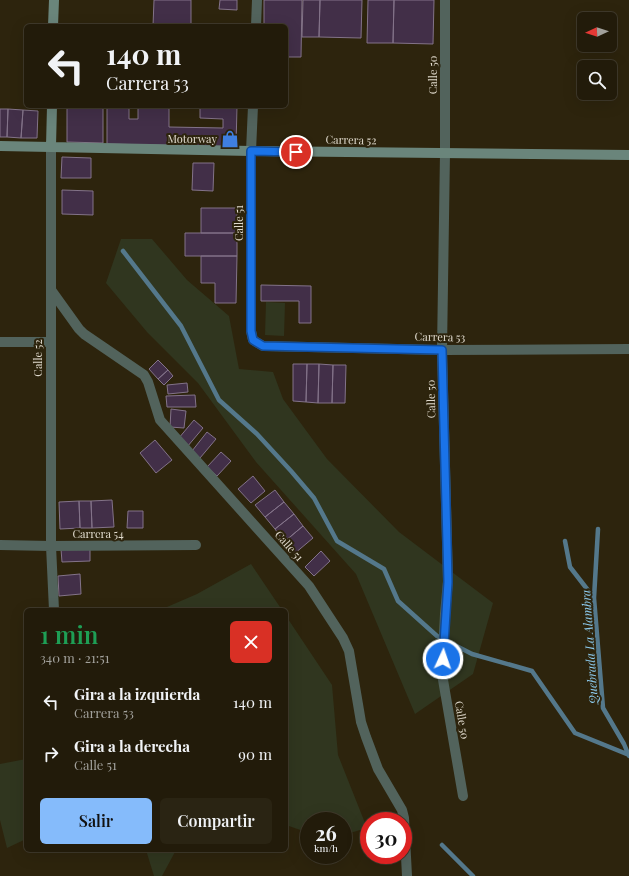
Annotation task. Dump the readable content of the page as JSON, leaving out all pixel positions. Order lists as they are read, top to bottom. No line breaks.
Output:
{"streets":{"main road":["Carrera 52","Calle 52"],"street":["Calle 50","Calle 51","Carrera 53","Carrera 54"]},"crossings":[["Calle 50","Carrera 52"],["Calle 50","Carrera 53"],["Carrera 52","Calle 51"],["Carrera 52","Calle 52"],["Calle 51","Carrera 53"],["Calle 51","Calle 52"],["Calle 52","Carrera 54"]],"water":["Quebrada La Alambra"],"places":{"shop":["Motorway"]},"north":"left","page":{"turn":["140 m","Carrera 53"],"heading":["1 min","340 m · 21:51"],"list":[{"name":"Gira a la izquierda","note":"Carrera 53","value":"140 m"},{"name":"Gira a la derecha","note":"Calle 51","value":"90 m"}],"buttons":["Salir","Compartir"],"speed":"26 km/h","limit":"30"}}
